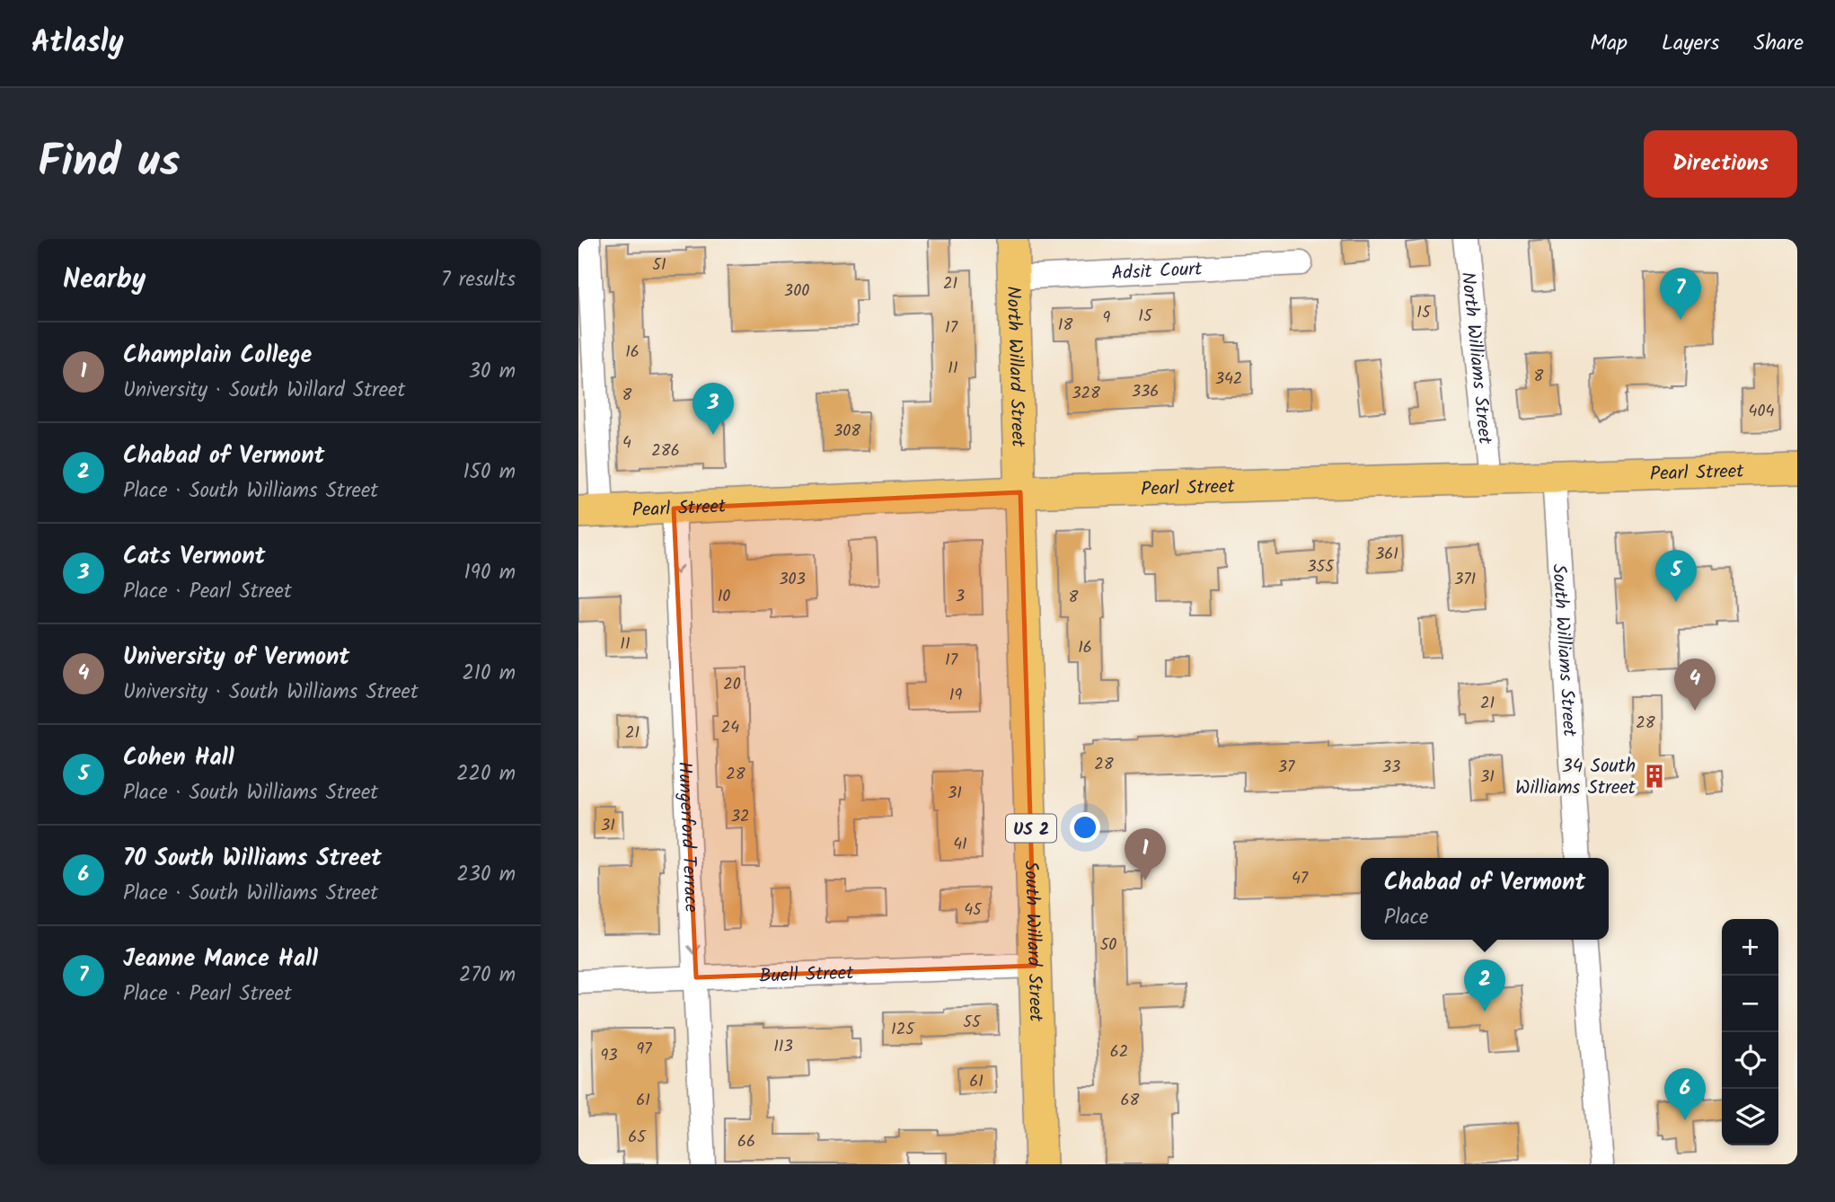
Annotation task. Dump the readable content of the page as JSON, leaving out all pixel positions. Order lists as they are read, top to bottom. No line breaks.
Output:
{"streets":{"main road":["North Willard Street","Pearl Street","US 2","South Willard Street"],"street":["Adsit Court","North Williams Street","South Williams Street","Hungerford Terrace","Buell Street"]},"crossings":[["Adsit Court","North Willard Street"],["North Williams Street","Pearl Street"],["North Willard Street","Pearl Street"],["North Willard Street","South Willard Street"],["Pearl Street","South Williams Street"],["Pearl Street","Hungerford Terrace"],["Pearl Street","South Willard Street"],["Hungerford Terrace","Buell Street"],["South Willard Street","Buell Street"]],"one_way":["Hungerford Terrace"],"places":{"building":["34 South Williams Street"]},"house_numbers":["51","21","300","15","15","9","18","17","16","11","8","342","336","328","8","404","308","4","286","361","355","303","371","10","3","8","11","16","17","20","19","21","28","24","21","28","37","33","28","31","31","32","31","41","47","45","50","55","125","113","97","62","93","61","61","68","65","66"],"page":{"header":"Atlasly","nav":["Map","Layers","Share"],"title":"Find us","buttons":"Directions","heading":["Nearby","7 results"],"pins":["7","3","5","4","1","2","6"],"list":[{"mark":"1","name":"Champlain College","note":"University · South Willard Street","value":"30 m"},{"mark":"2","name":"Chabad of Vermont","note":"Place · South Williams Street","value":"150 m"},{"mark":"3","name":"Cats Vermont","note":"Place · Pearl Street","value":"190 m"},{"mark":"4","name":"University of Vermont","note":"University · South Williams Street","value":"210 m"},{"mark":"5","name":"Cohen Hall","note":"Place · South Williams Street","value":"220 m"},{"mark":"6","name":"70 South Williams Street","note":"Place · South Williams Street","value":"230 m"},{"mark":"7","name":"Jeanne Mance Hall","note":"Place · Pearl Street","value":"270 m"}],"popup":["Chabad of Vermont","Place"],"map_buttons":["+","−"]}}
